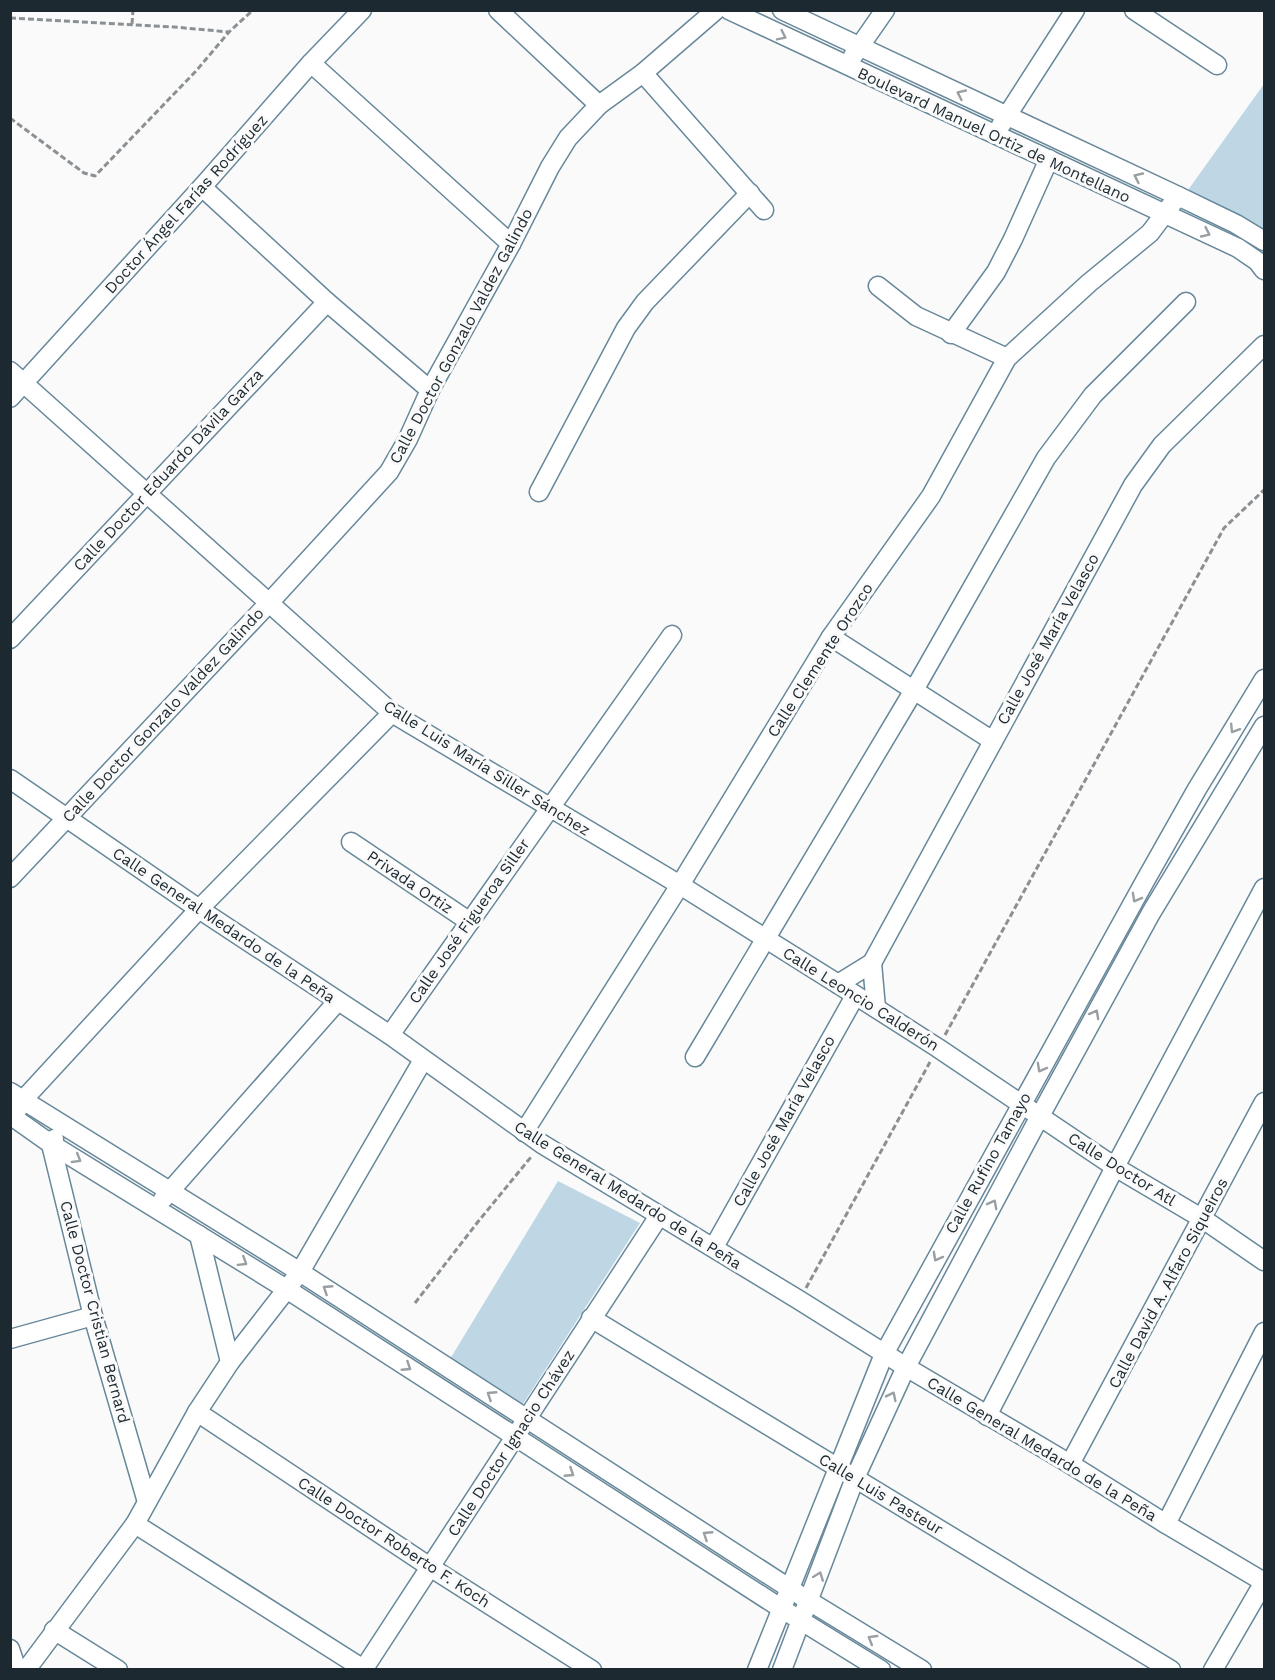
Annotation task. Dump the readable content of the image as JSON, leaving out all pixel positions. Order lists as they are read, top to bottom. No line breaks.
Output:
{"streets":{"street":["Boulevard Manuel Ortiz de Montellano","Doctor Ángel Farías Rodríguez","Calle Doctor Gonzalo Valdez Galindo","Calle Doctor Eduardo Dávila Garza","Calle José María Velasco","Calle Clemente Orozco","Calle Luis María Siller Sánchez","Privada Ortiz","Calle José Figueroa Siller","Calle General Medardo de la Peña","Calle Leoncio Calderón","Calle Rufino Tamayo","Calle Doctor Atl","Calle David A. Alfaro Siqueiros","Calle Doctor Cristian Bernard","Calle Doctor Ignacio Chávez","Calle Luis Pasteur","Calle Doctor Roberto F. Koch"]},"crossings":[["Boulevard Manuel Ortiz de Montellano","Calle Clemente Orozco"],["Doctor Ángel Farías Rodríguez","Calle Luis María Siller Sánchez"],["Calle Doctor Gonzalo Valdez Galindo","Calle Luis María Siller Sánchez"],["Calle Doctor Gonzalo Valdez Galindo","Calle General Medardo de la Peña"],["Calle Doctor Eduardo Dávila Garza","Calle Luis María Siller Sánchez"],["Calle José María Velasco","Calle General Medardo de la Peña"],["Calle José María Velasco","Calle Leoncio Calderón"],["Calle Clemente Orozco","Calle Luis María Siller Sánchez"],["Calle Clemente Orozco","Calle General Medardo de la Peña"],["Calle Clemente Orozco","Calle Leoncio Calderón"],["Calle Luis María Siller Sánchez","Calle José Figueroa Siller"],["Calle Luis María Siller Sánchez","Calle Leoncio Calderón"],["Privada Ortiz","Calle José Figueroa Siller"],["Calle José Figueroa Siller","Calle General Medardo de la Peña"],["Calle General Medardo de la Peña","Calle Rufino Tamayo"],["Calle General Medardo de la Peña","Calle David A. Alfaro Siqueiros"],["Calle General Medardo de la Peña","Calle Doctor Ignacio Chávez"],["Calle Leoncio Calderón","Calle Rufino Tamayo"],["Calle Leoncio Calderón","Calle Doctor Atl"],["Calle Rufino Tamayo","Calle Doctor Atl"],["Calle Rufino Tamayo","Calle Luis Pasteur"],["Calle Doctor Atl","Calle David A. Alfaro Siqueiros"],["Calle Doctor Ignacio Chávez","Calle Luis Pasteur"],["Calle Doctor Ignacio Chávez","Calle Doctor Roberto F. Koch"]]}
